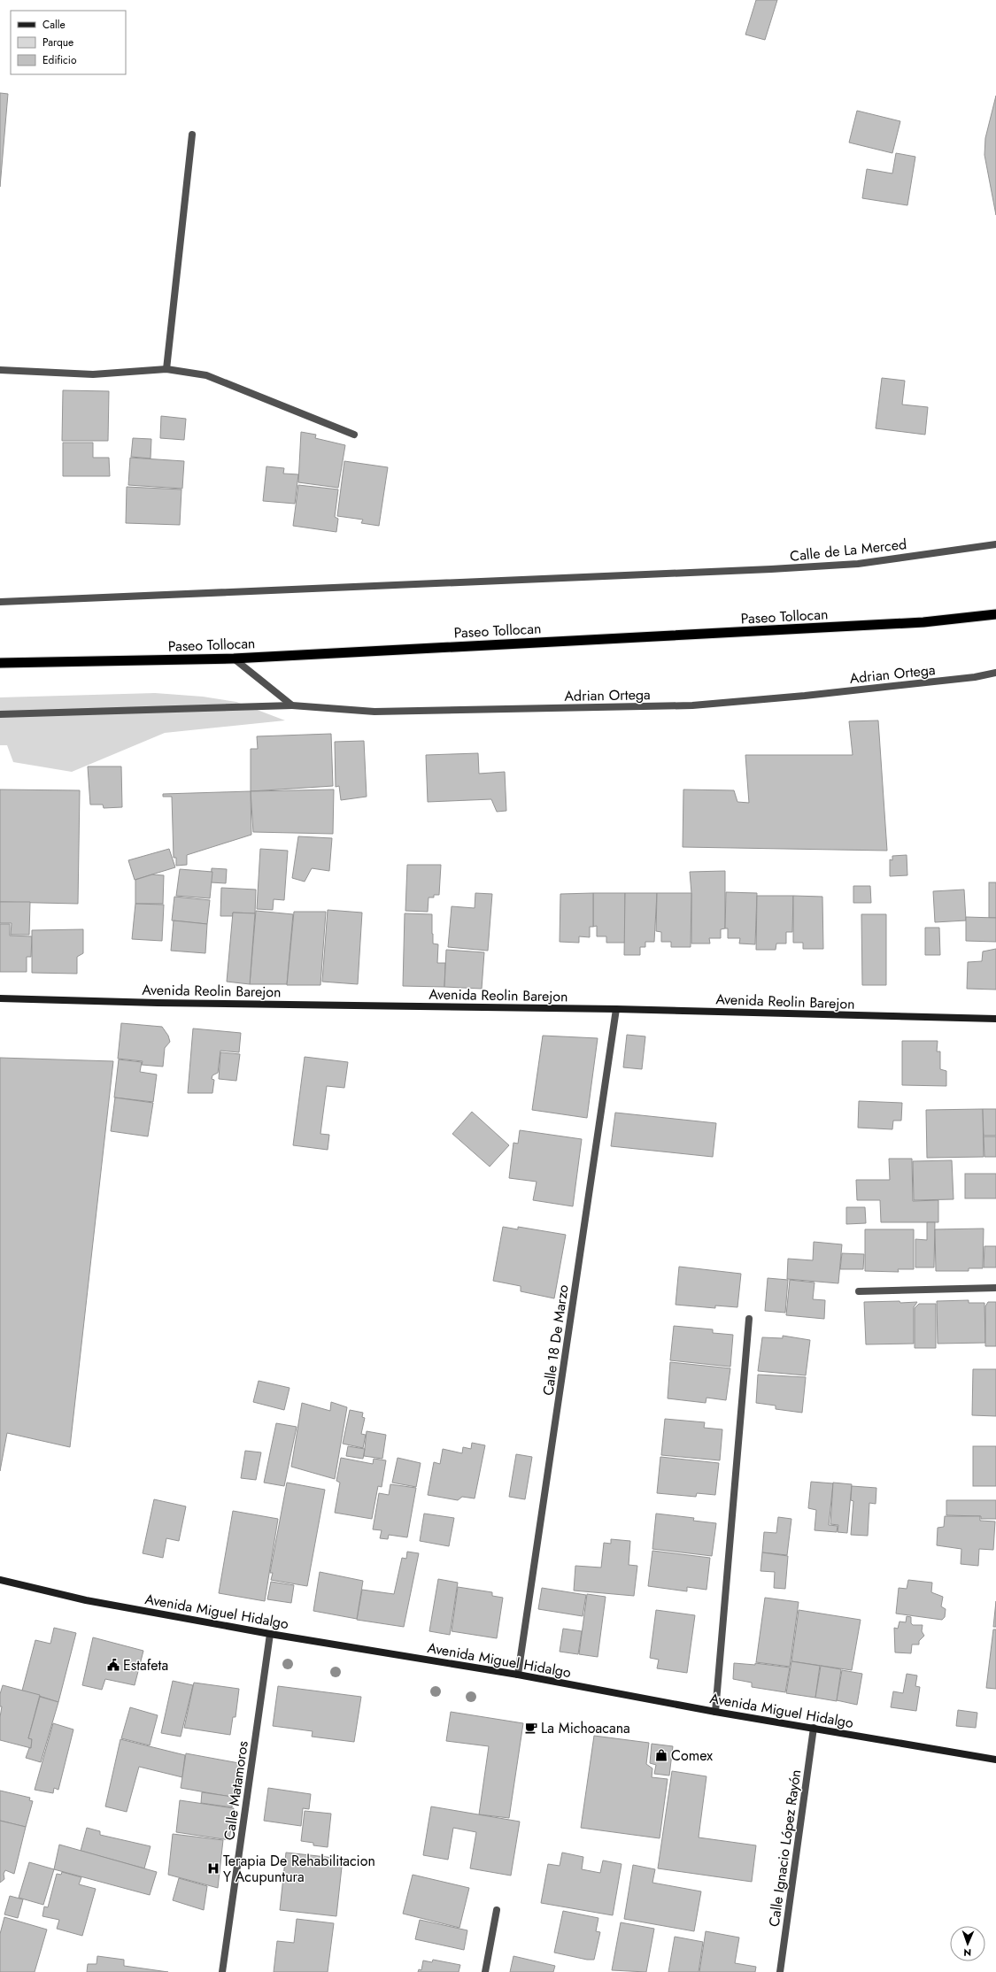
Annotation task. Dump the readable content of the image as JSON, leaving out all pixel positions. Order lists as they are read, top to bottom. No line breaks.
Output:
{"streets":{"highway":["Paseo Tollocan"],"main road":["Avenida Reolin Barejon","Avenida Miguel Hidalgo"],"street":["Calle de La Merced","Adrian Ortega","Calle 18 De Marzo","Calle Matamoros","Calle Ignacio López Rayón"]},"crossings":[["Avenida Reolin Barejon","Calle 18 De Marzo"],["Calle 18 De Marzo","Avenida Miguel Hidalgo"],["Avenida Miguel Hidalgo","Calle Matamoros"],["Avenida Miguel Hidalgo","Calle Ignacio López Rayón"]],"places":{"public building":["Estafeta"],"cafe":["La Michoacana"],"shop":["Comex"],"hospital":["Terapia De Rehabilitacion Y Acupuntura"]},"legend":["Calle","Parque","Edificio"],"north":"bottom"}
